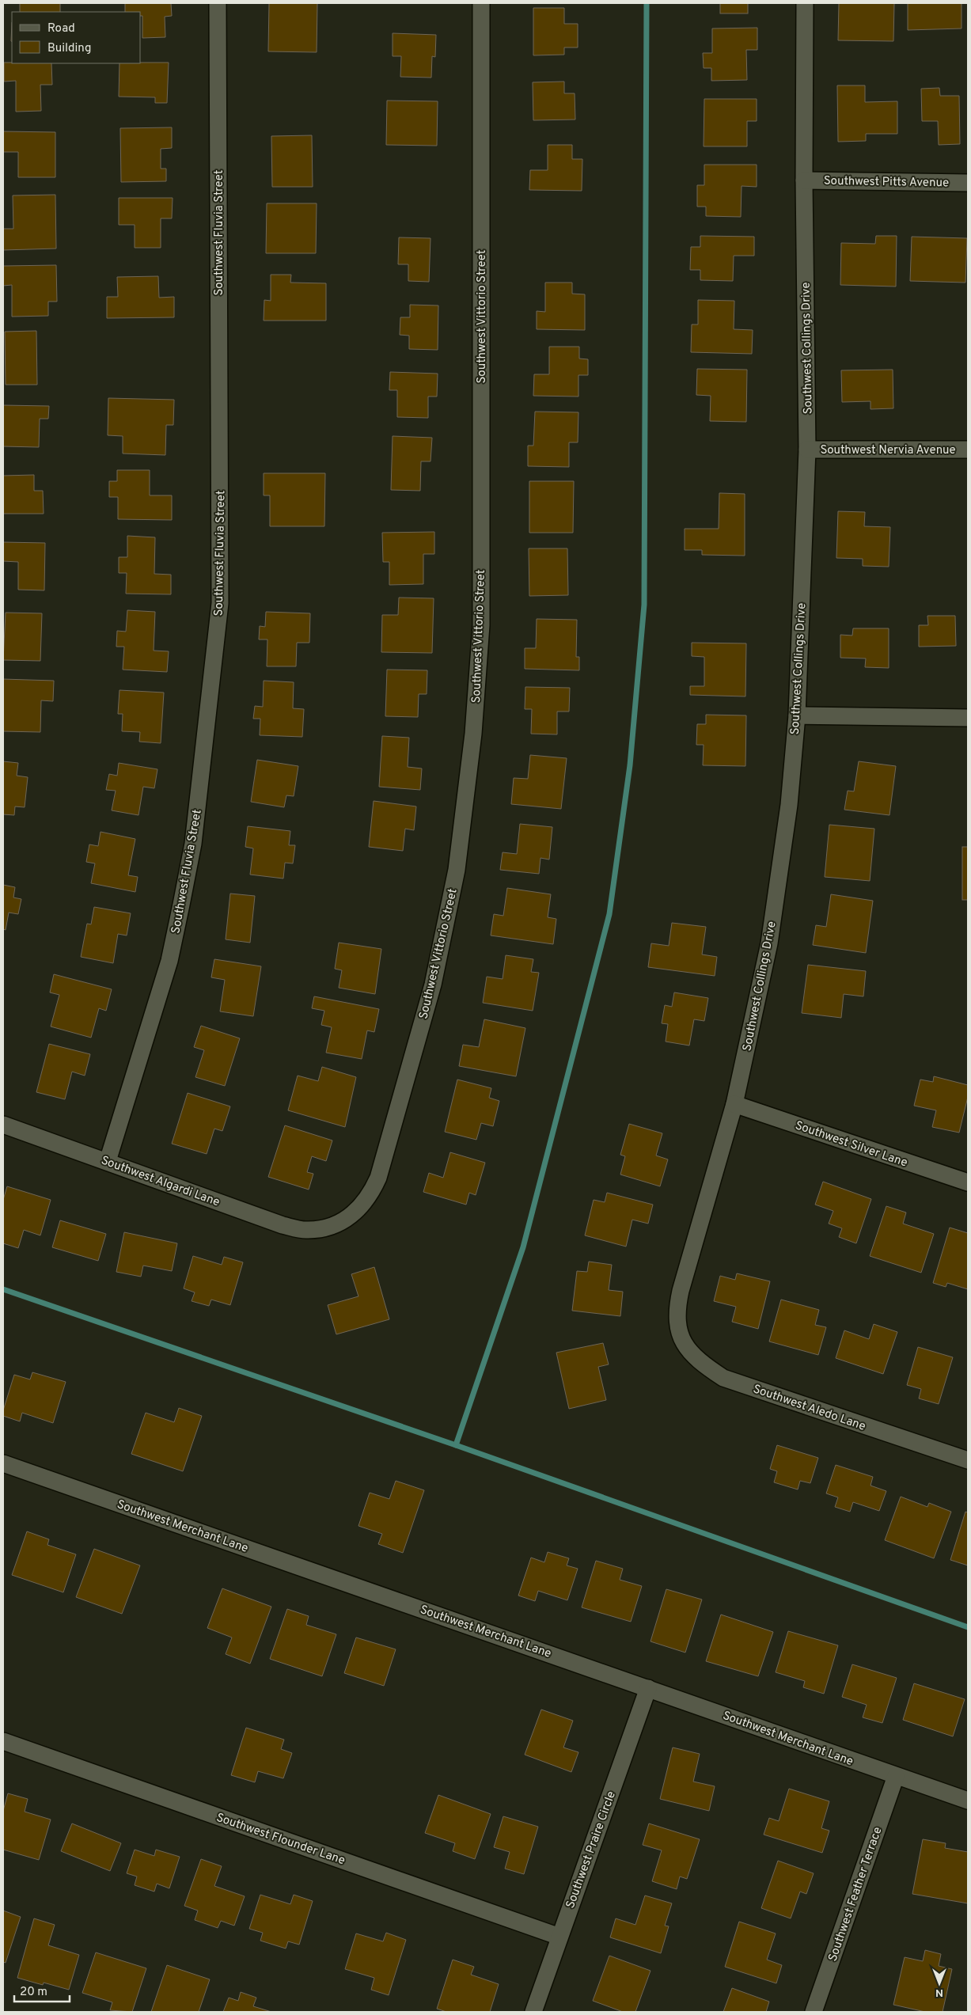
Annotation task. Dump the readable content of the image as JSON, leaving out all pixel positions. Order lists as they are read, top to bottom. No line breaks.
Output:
{"streets":{"street":["Southwest Pitts Avenue","Southwest Fluvia Street","Southwest Vittorio Street","Southwest Collings Drive","Southwest Nervia Avenue","Southwest Silver Lane","Southwest Algardi Lane","Southwest Aledo Lane","Southwest Merchant Lane","Southwest Flounder Lane","Southwest Praire Circle","Southwest Feather Terrace"]},"crossings":[["Southwest Pitts Avenue","Southwest Collings Drive"],["Southwest Fluvia Street","Southwest Algardi Lane"],["Southwest Vittorio Street","Southwest Algardi Lane"],["Southwest Collings Drive","Southwest Nervia Avenue"],["Southwest Collings Drive","Southwest Silver Lane"],["Southwest Collings Drive","Southwest Aledo Lane"],["Southwest Merchant Lane","Southwest Praire Circle"],["Southwest Merchant Lane","Southwest Feather Terrace"],["Southwest Flounder Lane","Southwest Praire Circle"]],"legend":["Road","Building"],"scale_bar":"20 m","north":"bottom"}
